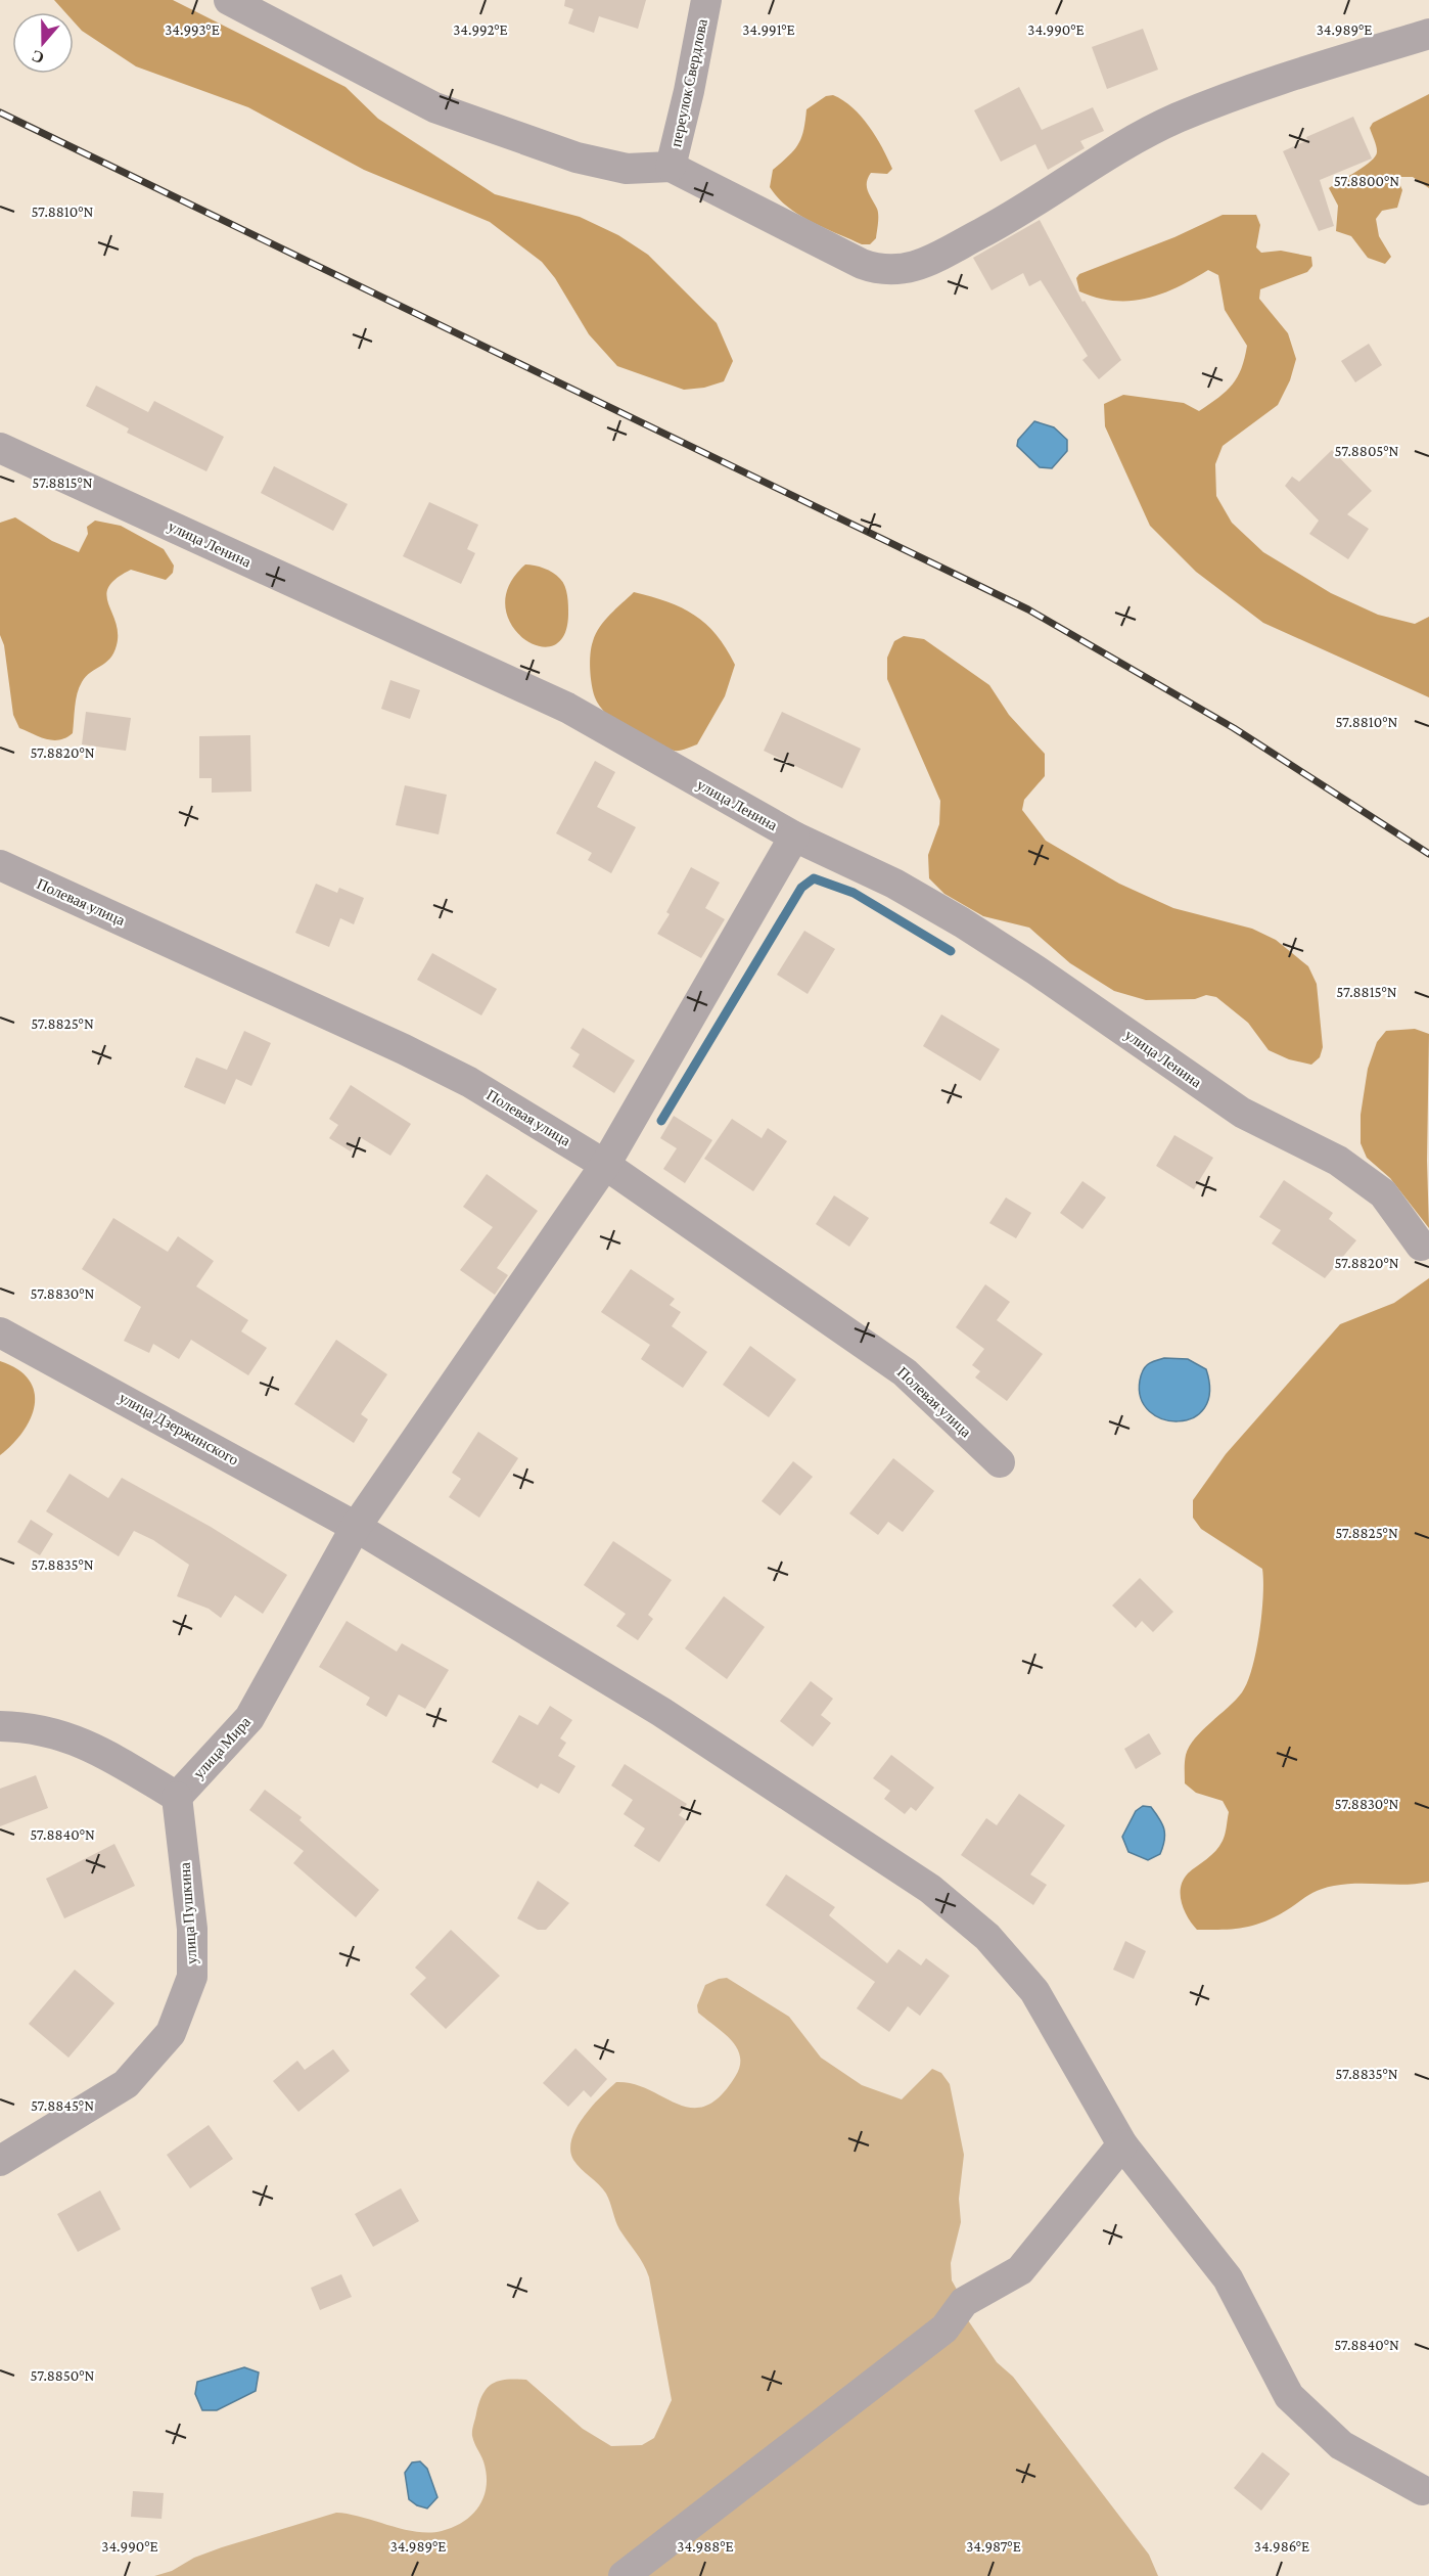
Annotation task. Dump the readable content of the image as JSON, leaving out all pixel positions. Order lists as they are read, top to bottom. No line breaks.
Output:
{"streets":{"street":["переулок Свердлова","улица Ленина","Полевая улица","улица Дзержинского","улица Мира","улица Пушкина"]},"crossings":[["улица Ленина","улица Мира"],["Полевая улица","улица Мира"],["улица Дзержинского","улица Мира"],["улица Мира","улица Пушкина"]],"north":"bottom","coordinates":["34.993°E","34.992°E","34.991°E","34.990°E","34.989°E","57.8800°N","57.8810°N","57.8805°N","57.8815°N","57.8820°N","57.8825°N","57.8830°N","57.8835°N","57.8840°N","57.8845°N","57.8850°N","34.988°E","34.987°E","34.986°E"]}
